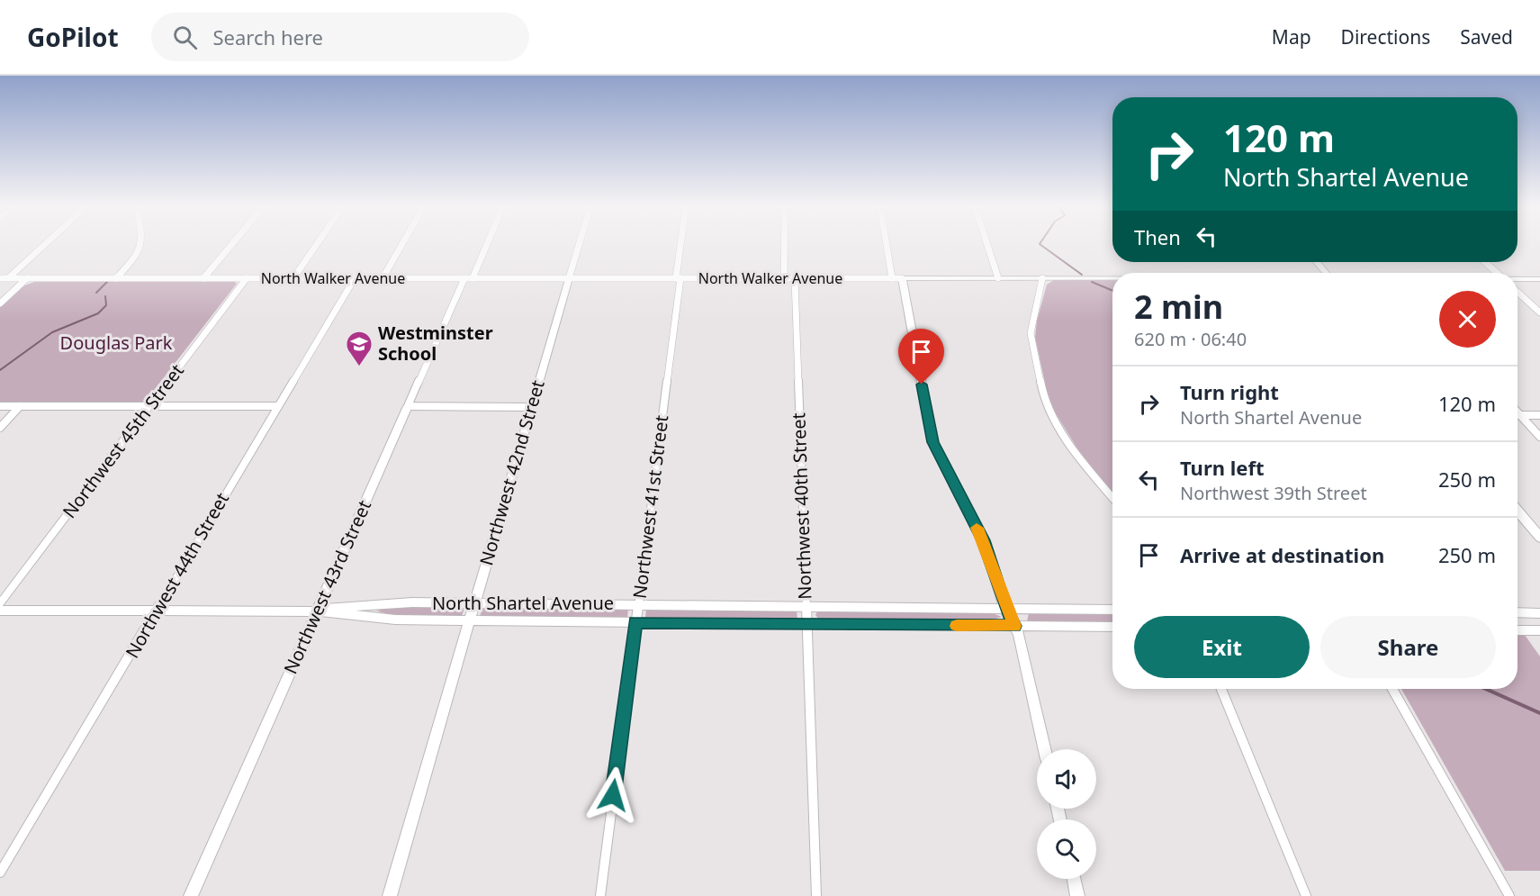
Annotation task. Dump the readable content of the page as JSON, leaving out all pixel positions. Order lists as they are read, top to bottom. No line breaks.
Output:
{"streets":{"street":["North Walker Avenue","Northwest 45th Street","Northwest 42nd Street","Northwest 40th Street","Northwest 41st Street","Northwest 44th Street","Northwest 43rd Street","North Shartel Avenue"]},"crossings":[["North Walker Avenue","Northwest 45th Street"],["North Walker Avenue","Northwest 42nd Street"],["North Walker Avenue","Northwest 40th Street"],["North Walker Avenue","Northwest 41st Street"],["North Walker Avenue","Northwest 44th Street"],["North Walker Avenue","Northwest 43rd Street"],["Northwest 42nd Street","North Shartel Avenue"],["Northwest 40th Street","North Shartel Avenue"],["Northwest 41st Street","North Shartel Avenue"],["Northwest 44th Street","North Shartel Avenue"],["Northwest 43rd Street","North Shartel Avenue"]],"parks":["Douglas Park"],"places":{"school or university":["Westminster School"]},"page":{"header":"GoPilot","search":"Search here","nav":["Map","Directions","Saved"],"turn":["120 m","North Shartel Avenue"],"then":"Then","heading":["2 min","620 m · 06:40"],"list":[{"name":"Turn right","note":"North Shartel Avenue","value":"120 m"},{"name":"Turn left","note":"Northwest 39th Street","value":"250 m"},{"name":"Arrive at destination","value":"250 m"}],"buttons":["Exit","Share"]}}
